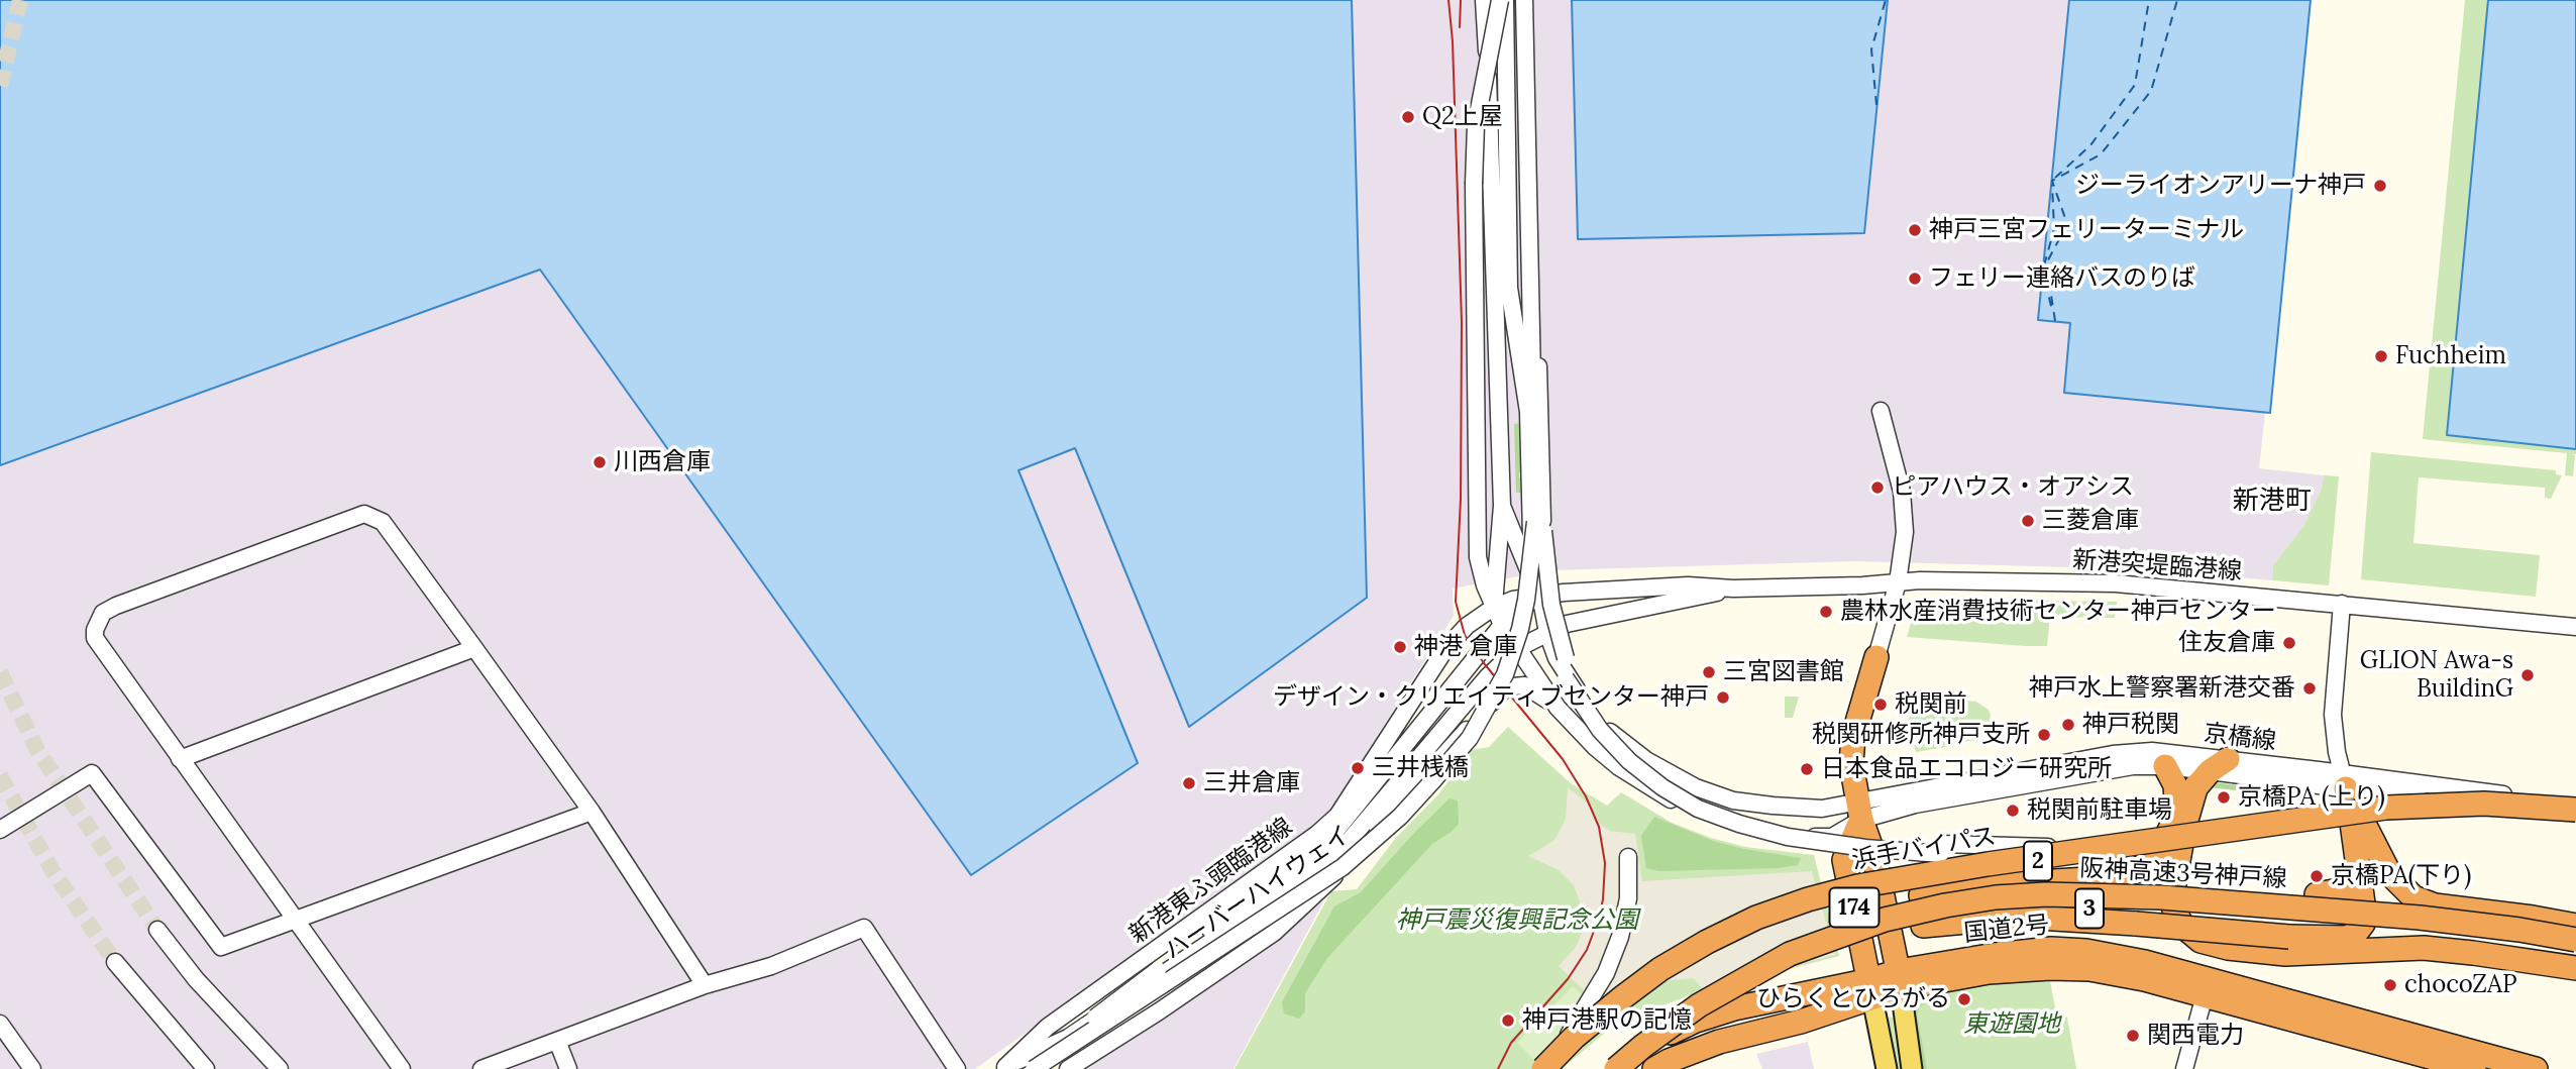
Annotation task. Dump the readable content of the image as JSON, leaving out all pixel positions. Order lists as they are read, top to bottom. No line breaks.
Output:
{"streets":{"highway":["浜手バイパス","2","阪神高速3号神戸線","174","3","国道2号"],"street":["新港突堤臨港線","京橋線","新港東ふ頭臨港線","ハーバーハイウェイ"]},"crossings":[["新港突堤臨港線","新港東ふ頭臨港線"],["京橋線","浜手バイパス"],["京橋線","174"],["京橋線","3"],["阪神高速3号神戸線","3"],["阪神高速3号神戸線","国道2号"],["174","国道2号"]],"districts":["新港町"],"parks":["神戸震災復興記念公園","東遊園地"],"places":["Q2上屋","ジーライオンアリーナ神戸","神戸三宮フェリーターミナル","フェリー連絡バスのりば","Fuchheim","川西倉庫","ピアハウス・オアシス","三菱倉庫","農林水産消費技術センター神戸センター","住友倉庫","神港 倉庫","三宮図書館","GLION Awa‐s BuildinG","神戸水上警察署新港交番","デザイン・クリエイティブセンター神戸","税関前","神戸税関","税関研修所神戸支所","三井桟橋","日本食品エコロジー研究所","三井倉庫","京橋PA (上り)","税関前駐車場","京橋PA(下り)","chocoZAP","ひらくとひろがる","神戸港駅の記憶","関西電力"]}
